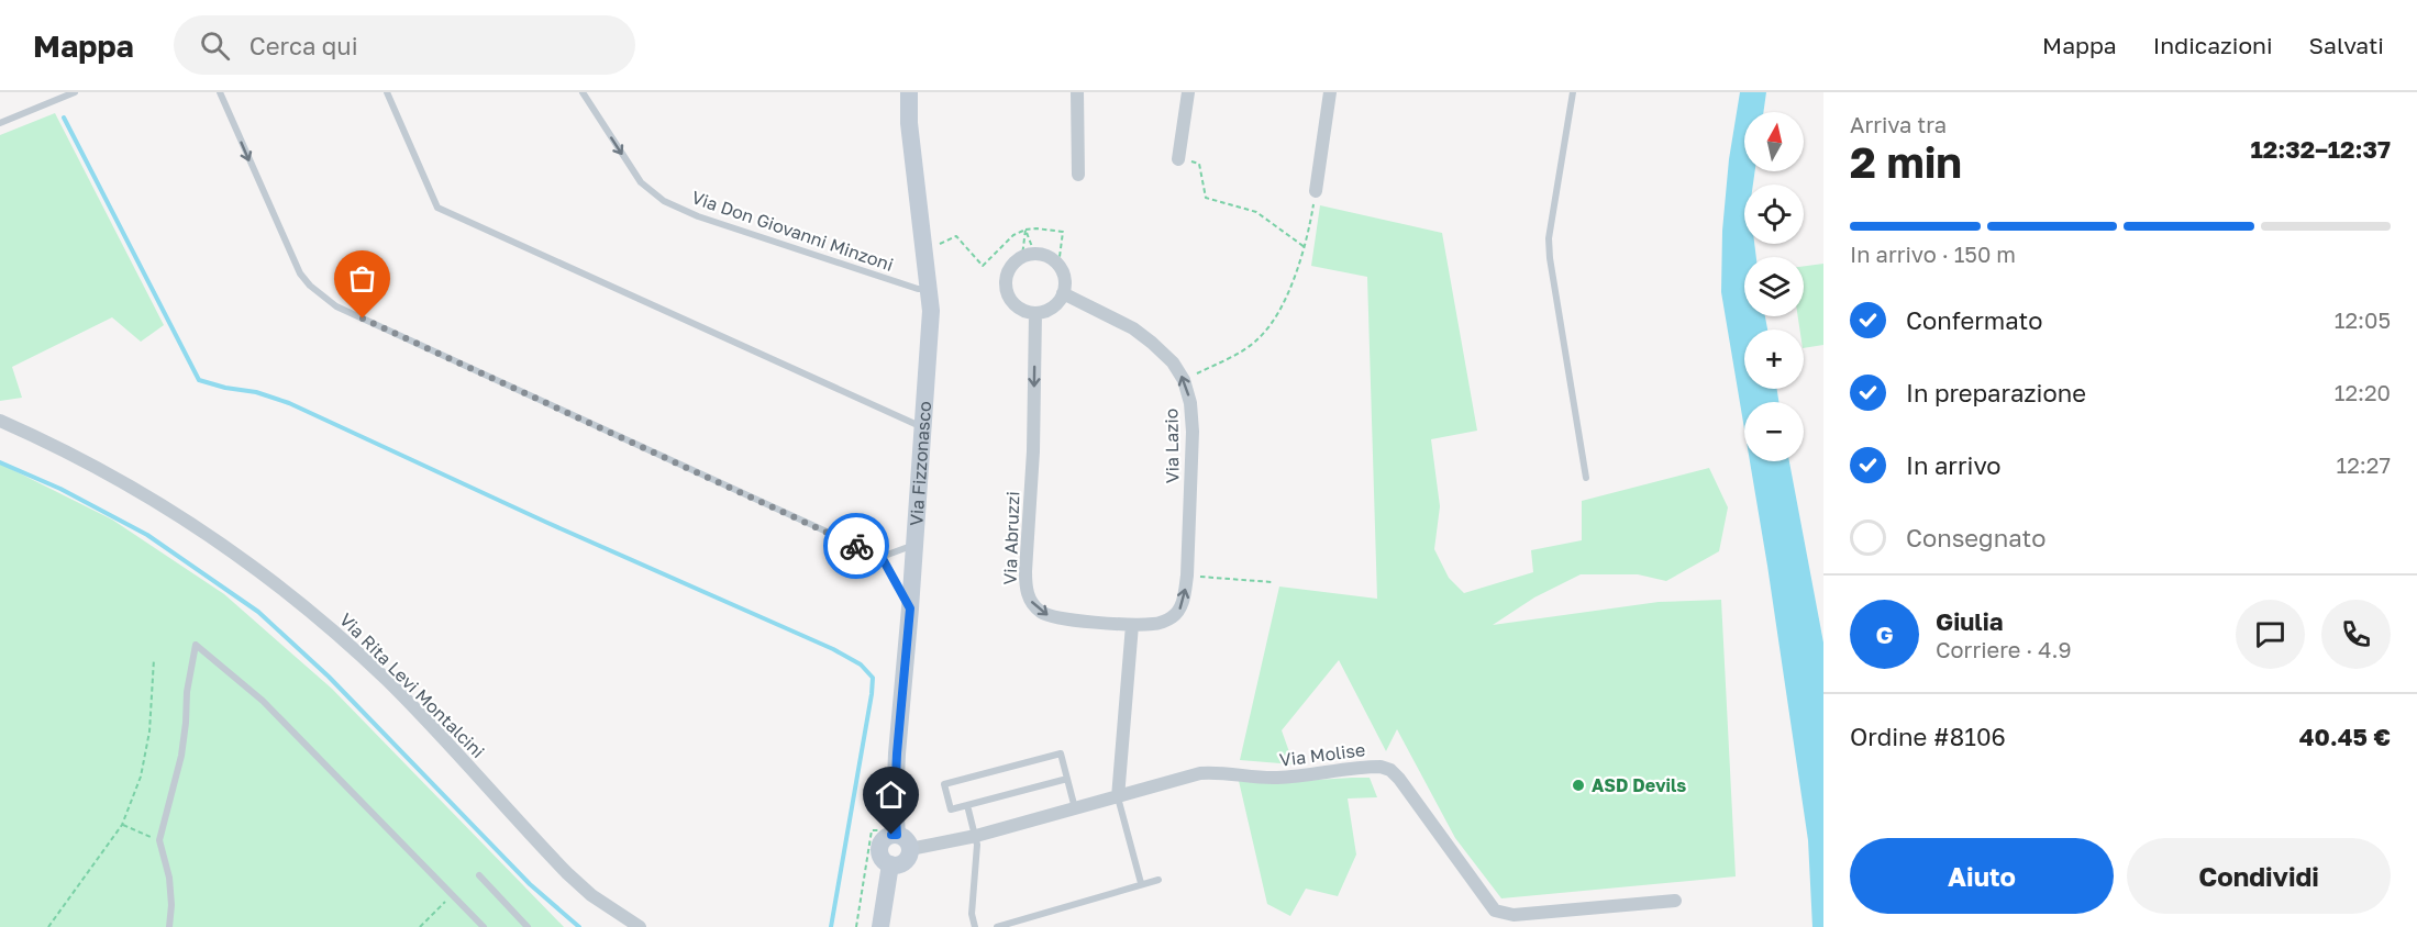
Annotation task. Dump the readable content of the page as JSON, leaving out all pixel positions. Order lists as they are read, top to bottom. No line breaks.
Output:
{"streets":{"main road":["Via Fizzonasco"],"street":["Via Lazio","Via Abruzzi","Via Rita Levi Montalcini","Via Molise"],"lane":["Via Don Giovanni Minzoni"]},"crossings":[["Via Don Giovanni Minzoni","Via Fizzonasco"],["Via Lazio","Via Abruzzi"],["Via Fizzonasco","Via Molise"]],"one_way":["Via Don Giovanni Minzoni","Via Lazio","Via Abruzzi"],"places":["ASD Devils"],"north":"top","page":{"header":"Mappa","search":"Cerca qui","nav":["Mappa","Indicazioni","Salvati"],"heading":["2 min","Arriva tra","12:32–12:37"],"panel":["Giulia","Corriere · 4.9","Ordine #8106","40.45 €"],"map_buttons":["+","−"],"bar":"In arrivo · 150 m","list":[["Confermato","12:05"],["In preparazione","12:20"],["In arrivo","12:27"],"Consegnato"],"round":"G","buttons":["Aiuto","Condividi"]}}
